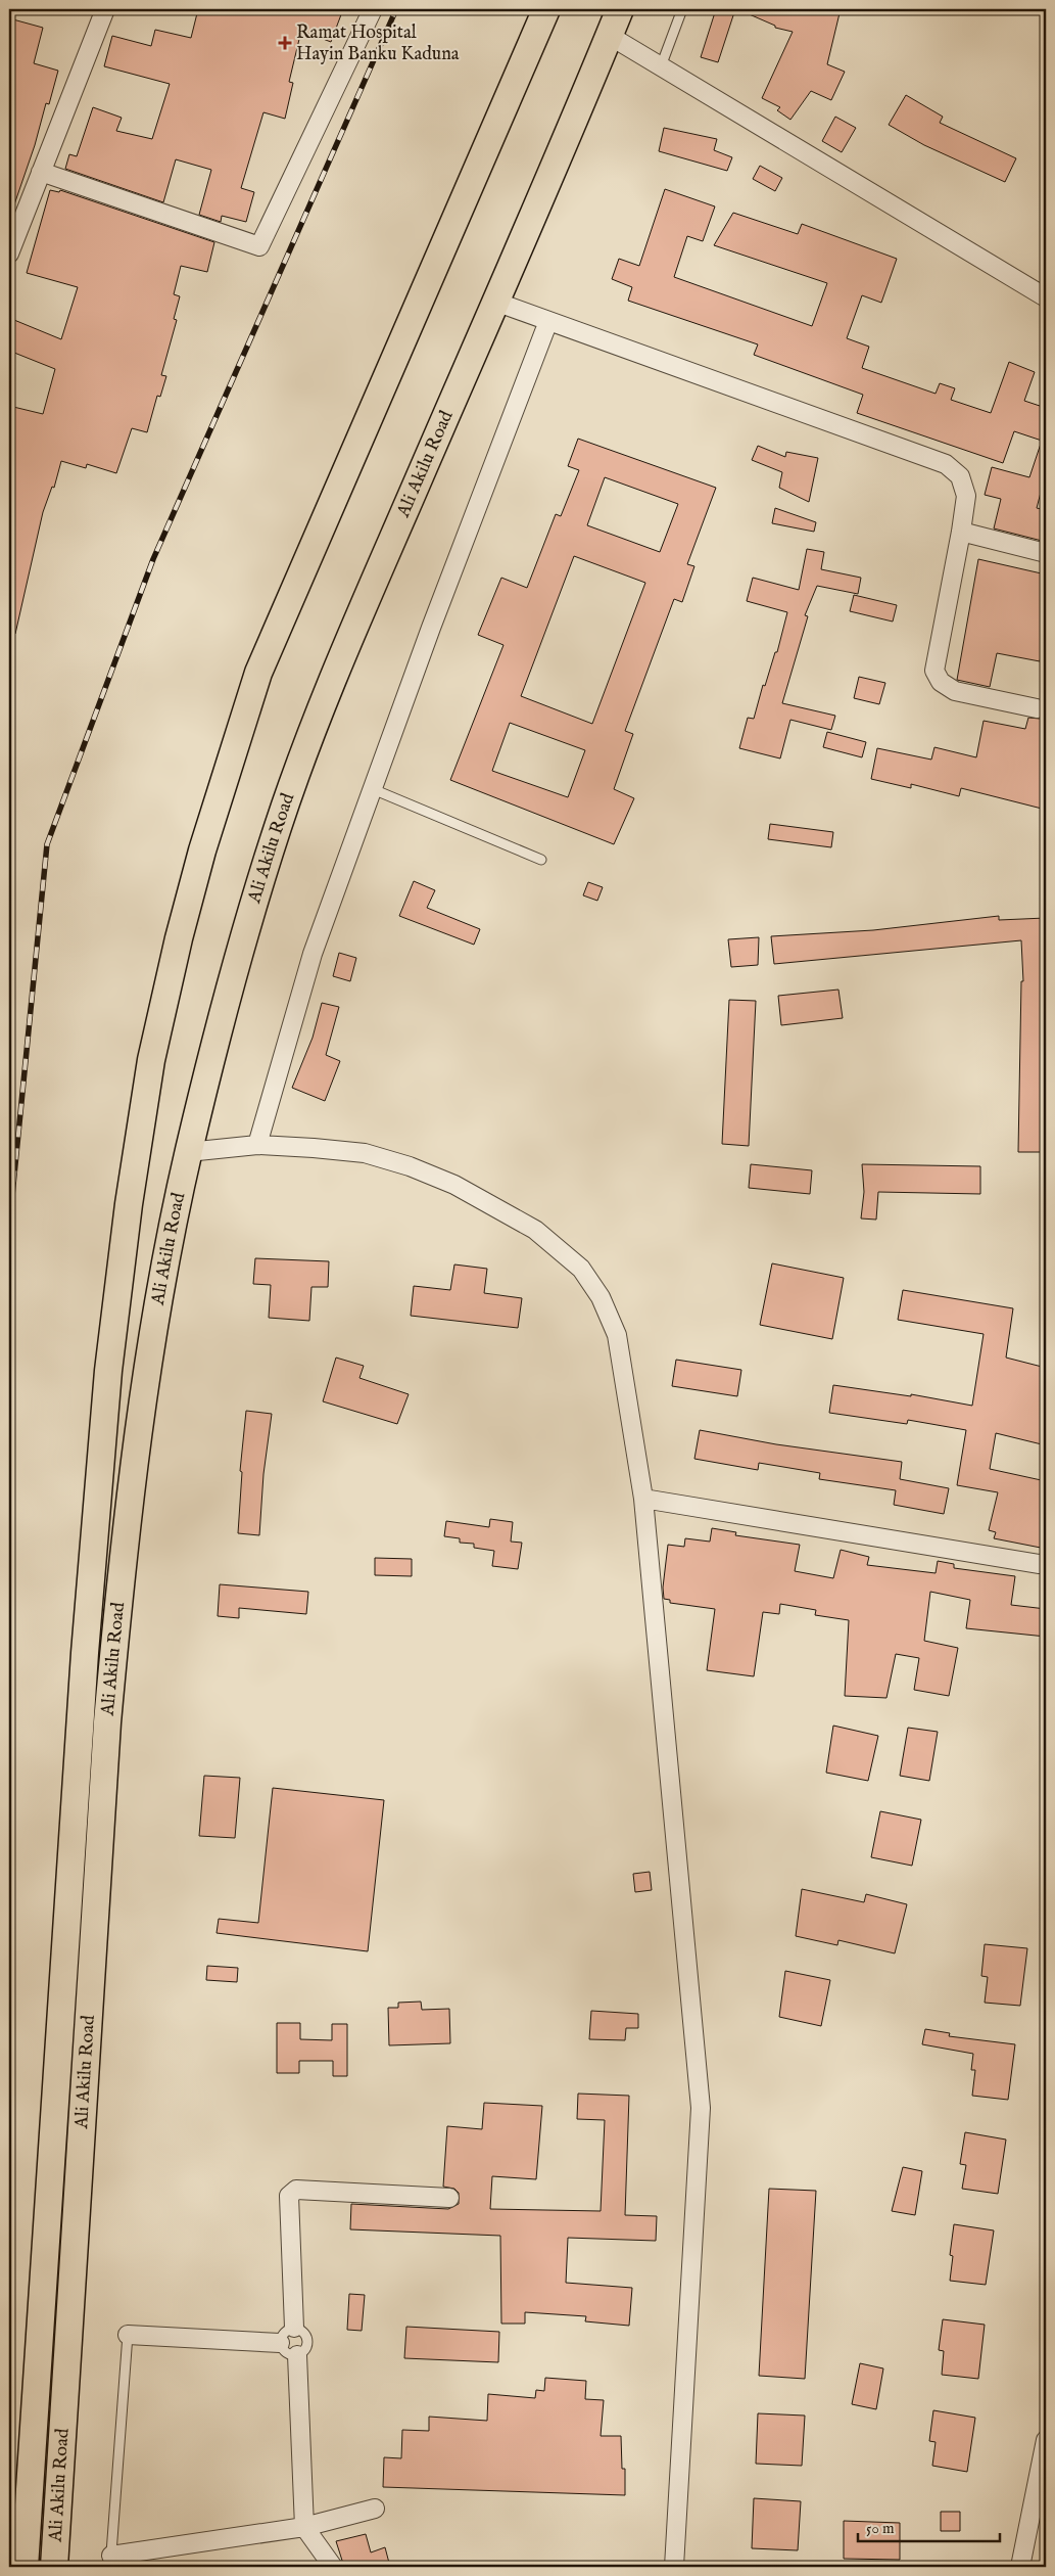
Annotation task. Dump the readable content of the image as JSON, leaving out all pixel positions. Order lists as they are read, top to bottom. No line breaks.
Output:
{"streets":{"main road":["Ali Akilu Road"]},"places":{"health":["Ramat Hospital Hayin Banku Kaduna"]},"scale_bar":"50 m"}
